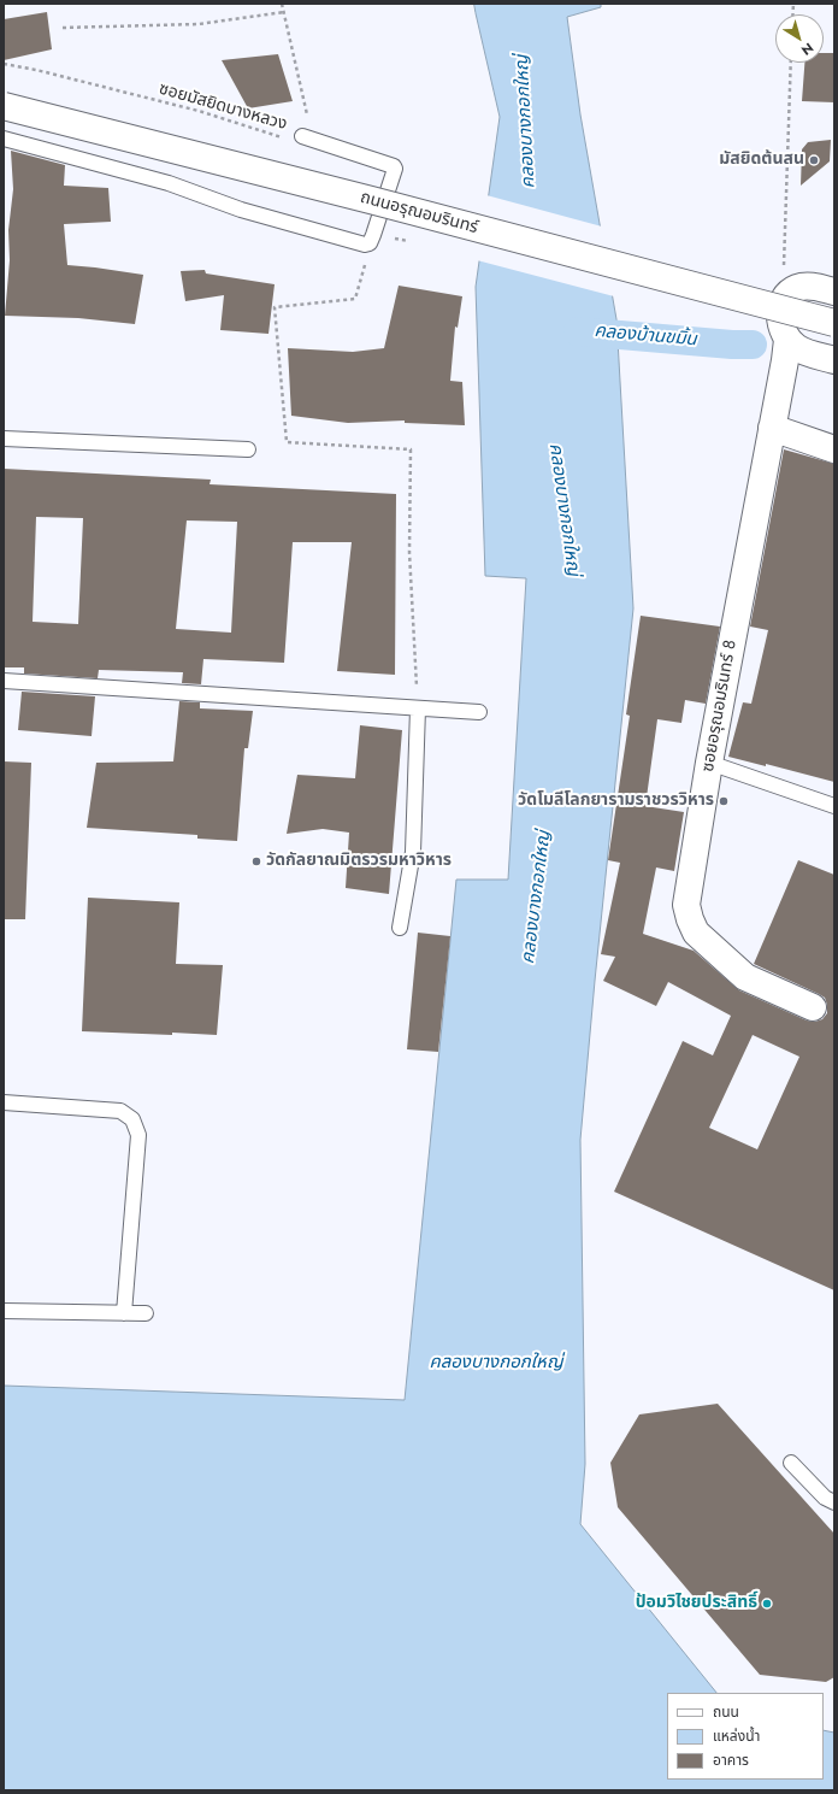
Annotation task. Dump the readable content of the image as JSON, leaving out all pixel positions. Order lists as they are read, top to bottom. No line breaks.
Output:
{"streets":{"main road":["ถนนอรุณอมรินทร์","ซอยอรุณอมรินทร์ 8"],"path":["ซอยมัสยิดบางหลวง"]},"water":["คลองบางกอกใหญ่","คลองบ้านขมิ้น"],"places":["มัสยิดต้นสน","วัดโมลีโลกยารามราชวรวิหาร","วัดกัลยาณมิตรวรมหาวิหาร","ป้อมวิไชยประสิทธิ์"],"legend":["ถนน","แหล่งน้ำ","อาคาร"],"north":"bottom right"}
